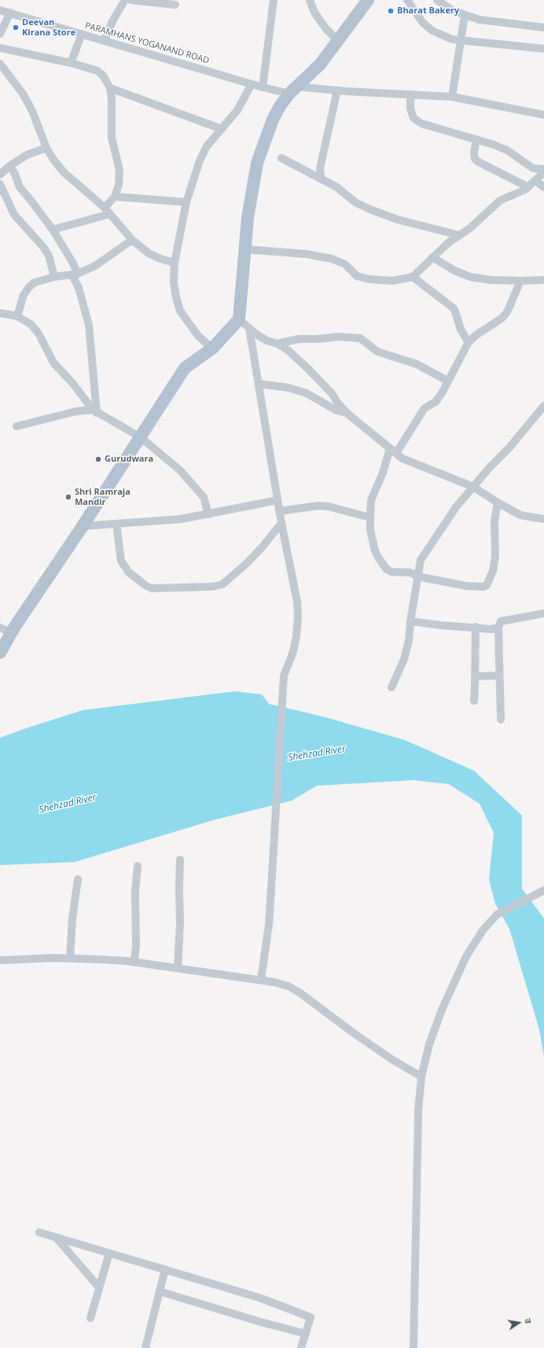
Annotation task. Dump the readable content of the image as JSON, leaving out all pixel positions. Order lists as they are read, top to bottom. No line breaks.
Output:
{"streets":{"street":["PARAMHANS YOGANAND ROAD"]},"water":["Shehzad River"],"places":["Bharat Bakery","Deevan Kirana Store","Gurudwara","Shri Ramraja Mandir"],"north":"right"}
